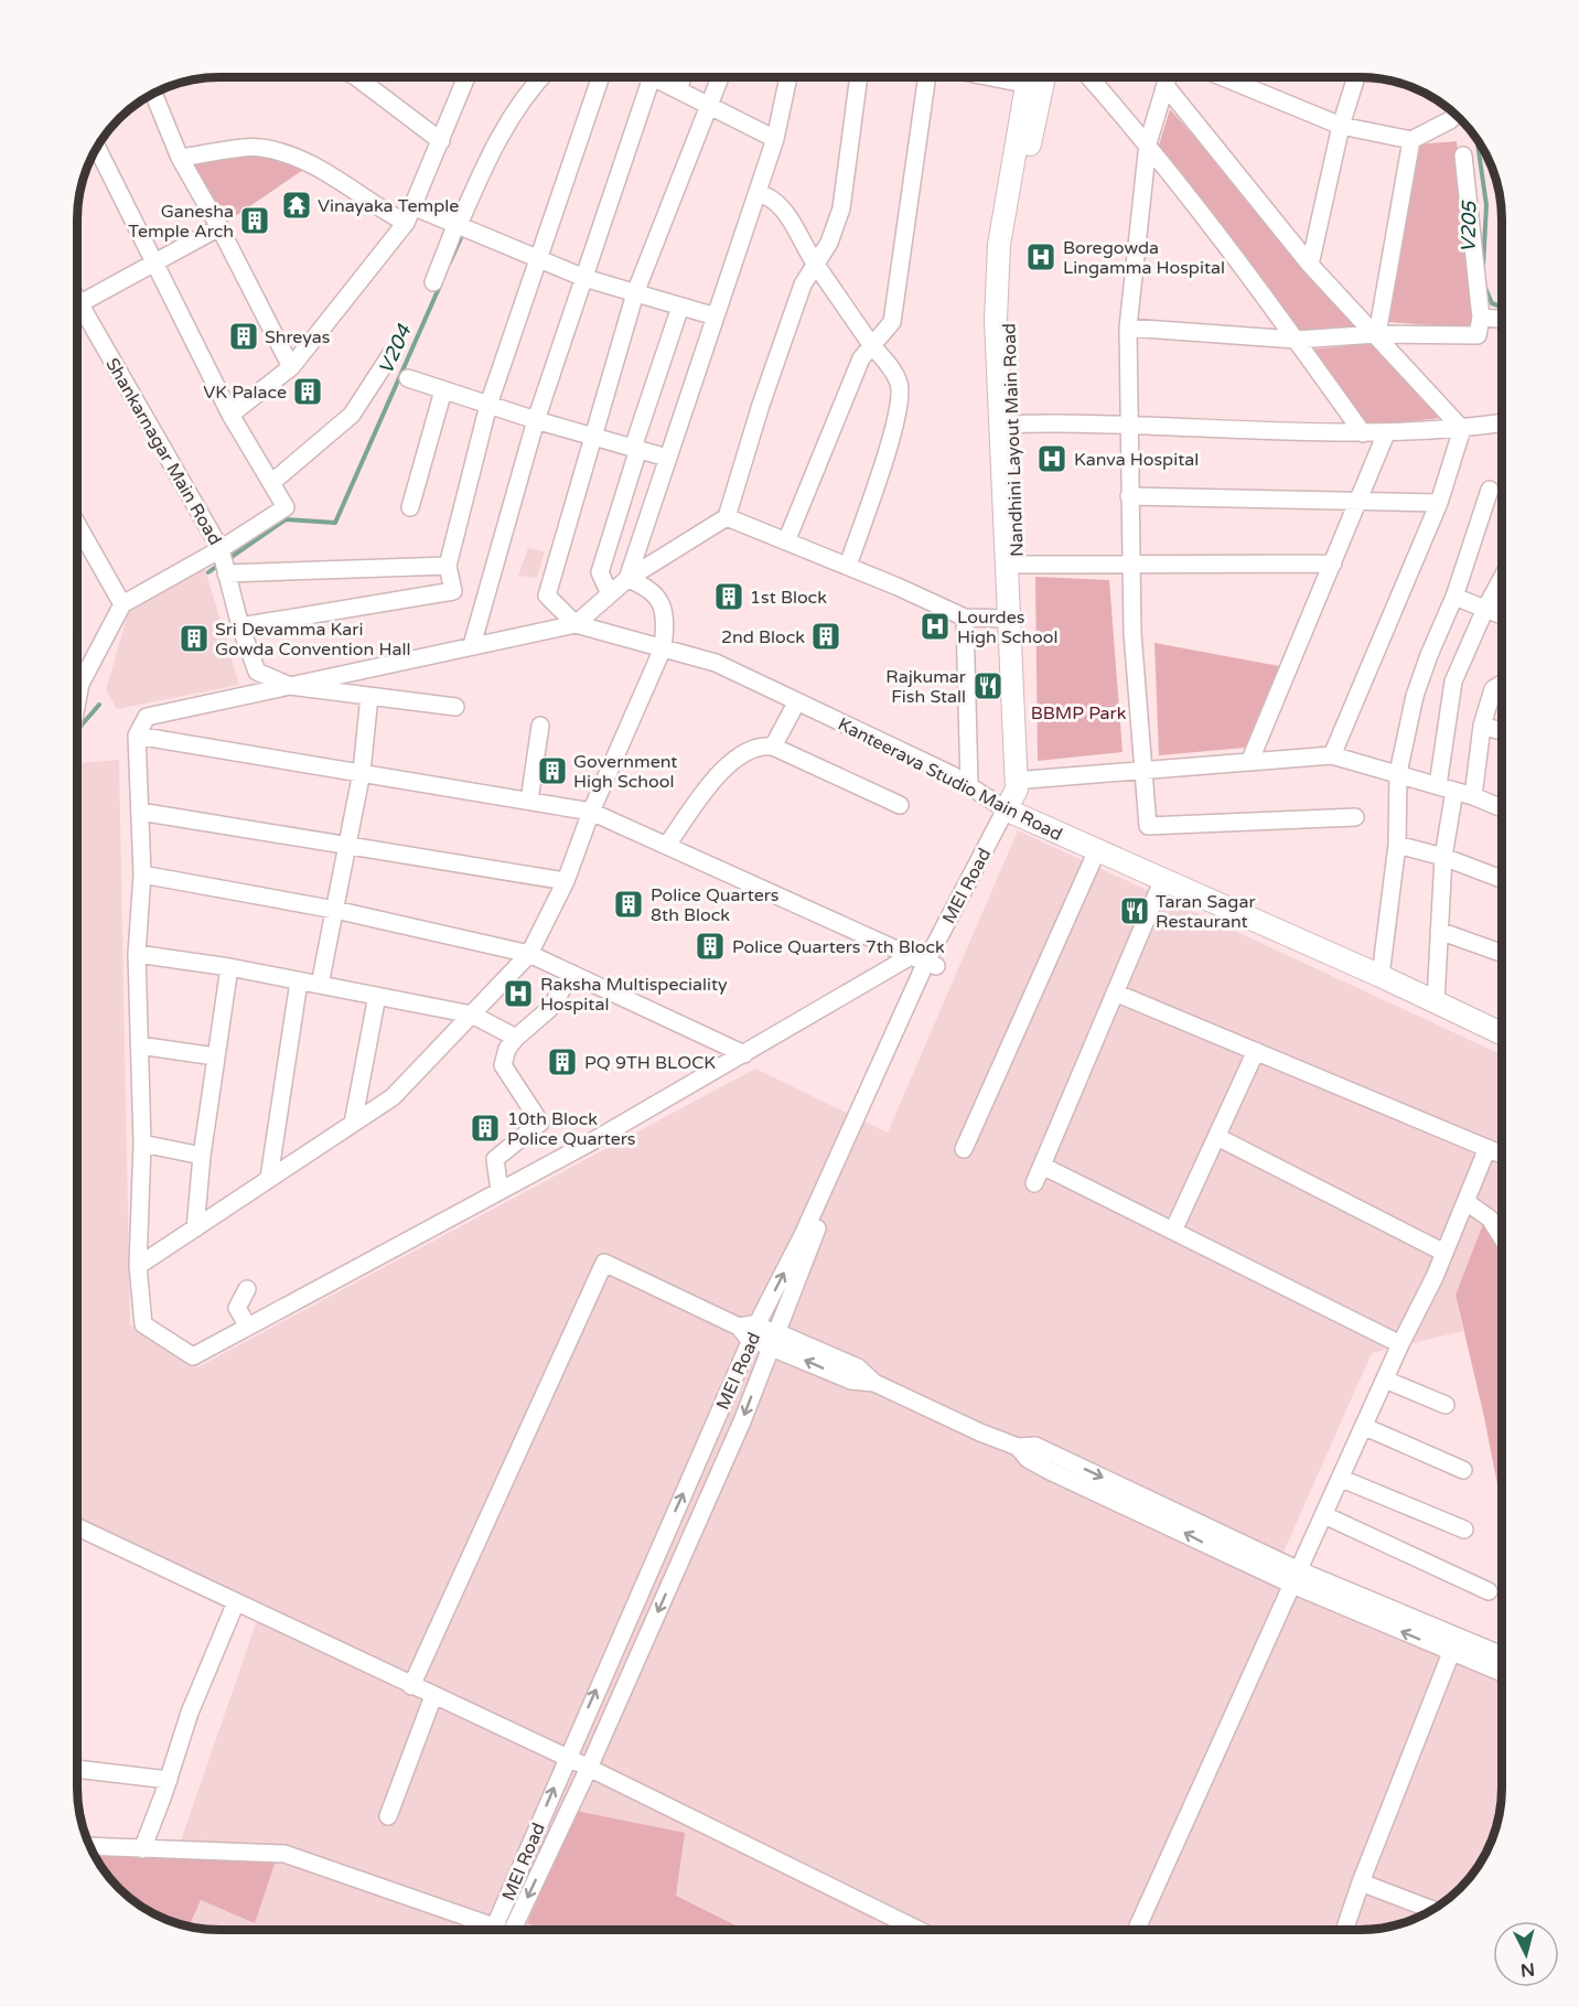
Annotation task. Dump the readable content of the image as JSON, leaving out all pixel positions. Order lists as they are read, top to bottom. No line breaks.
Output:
{"streets":{"main road":["Nandhini Layout Main Road","Kanteerava Studio Main Road"],"street":["Shankarnagar Main Road","MEI Road"]},"crossings":[["Nandhini Layout Main Road","Kanteerava Studio Main Road"],["Nandhini Layout Main Road","MEI Road"],["Shankarnagar Main Road","Kanteerava Studio Main Road"],["Kanteerava Studio Main Road","MEI Road"]],"water":["V205","V204"],"parks":["BBMP Park"],"places":{"temple":["Vinayaka Temple"],"building":["Ganesha Temple Arch","Shreyas","VK Palace","1st Block","2nd Block","Sri Devamma Kari Gowda Convention Hall","Government High School","Police Quarters 8th Block","Police Quarters 7th Block","PQ 9TH BLOCK","10th Block Police Quarters"],"hospital":["Boregowda Lingamma Hospital","Kanva Hospital","Lourdes High School","Raksha Multispeciality Hospital"],"restaurant":["Rajkumar Fish Stall","Taran Sagar Restaurant"]},"north":"bottom"}
